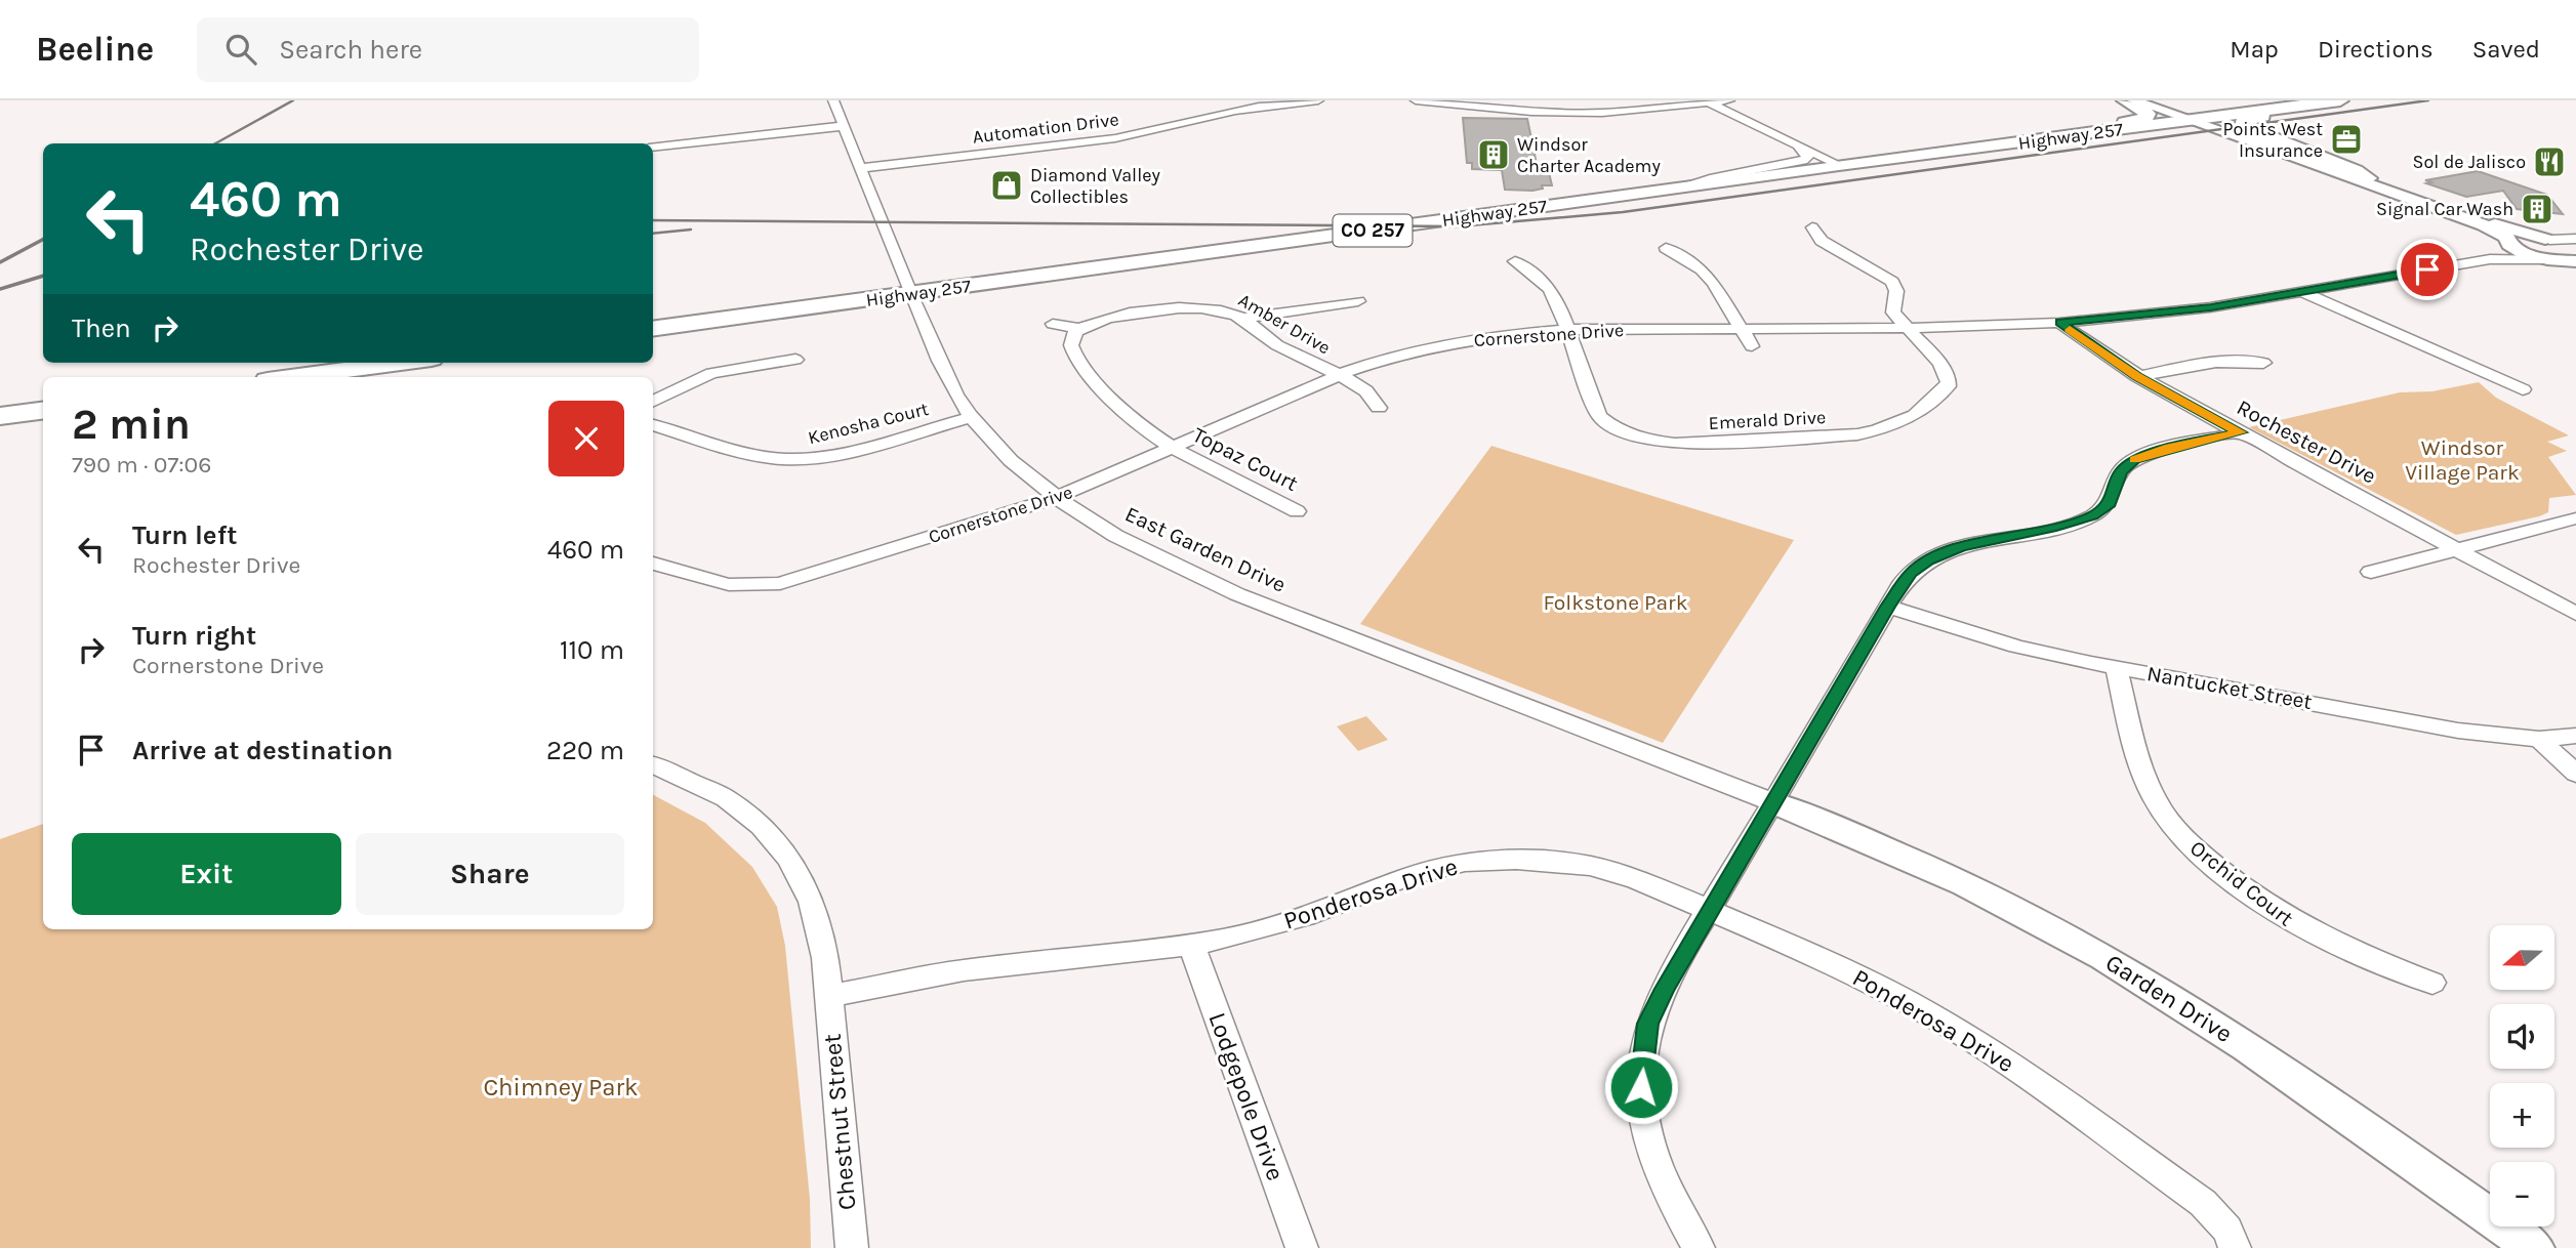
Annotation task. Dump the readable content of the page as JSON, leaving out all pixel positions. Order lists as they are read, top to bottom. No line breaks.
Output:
{"streets":{"main road":["Highway 257","CO 257"],"street":["Automation Drive","Amber Drive","Cornerstone Drive","Emerald Drive","Kenosha Court","Rochester Drive","Topaz Court","East Garden Drive","Nantucket Street","Orchid Court","Ponderosa Drive","Garden Drive","Lodgepole Drive","Chestnut Street"]},"crossings":[["Automation Drive","East Garden Drive"],["Highway 257","East Garden Drive"],["Amber Drive","Cornerstone Drive"],["Cornerstone Drive","Emerald Drive"],["Cornerstone Drive","Rochester Drive"],["Cornerstone Drive","Topaz Court"],["Cornerstone Drive","East Garden Drive"],["Kenosha Court","East Garden Drive"],["East Garden Drive","Garden Drive"],["Nantucket Street","Orchid Court"],["Ponderosa Drive","Lodgepole Drive"],["Ponderosa Drive","Chestnut Street"]],"parks":["Windsor Village Park","Folkstone Park","Chimney Park"],"places":{"office":["Points West Insurance"],"building":["Windsor Charter Academy","Signal Car Wash"],"restaurant":["Sol de Jalisco"],"shop":["Diamond Valley Collectibles"]},"north":"left","page":{"header":"Beeline","search":"Search here","nav":["Map","Directions","Saved"],"turn":["460 m","Rochester Drive"],"then":"Then","heading":["2 min","790 m · 07:06"],"list":[{"name":"Turn left","note":"Rochester Drive","value":"460 m"},{"name":"Turn right","note":"Cornerstone Drive","value":"110 m"},{"name":"Arrive at destination","value":"220 m"}],"buttons":["Exit","Share"],"map_buttons":["+","−"]}}
